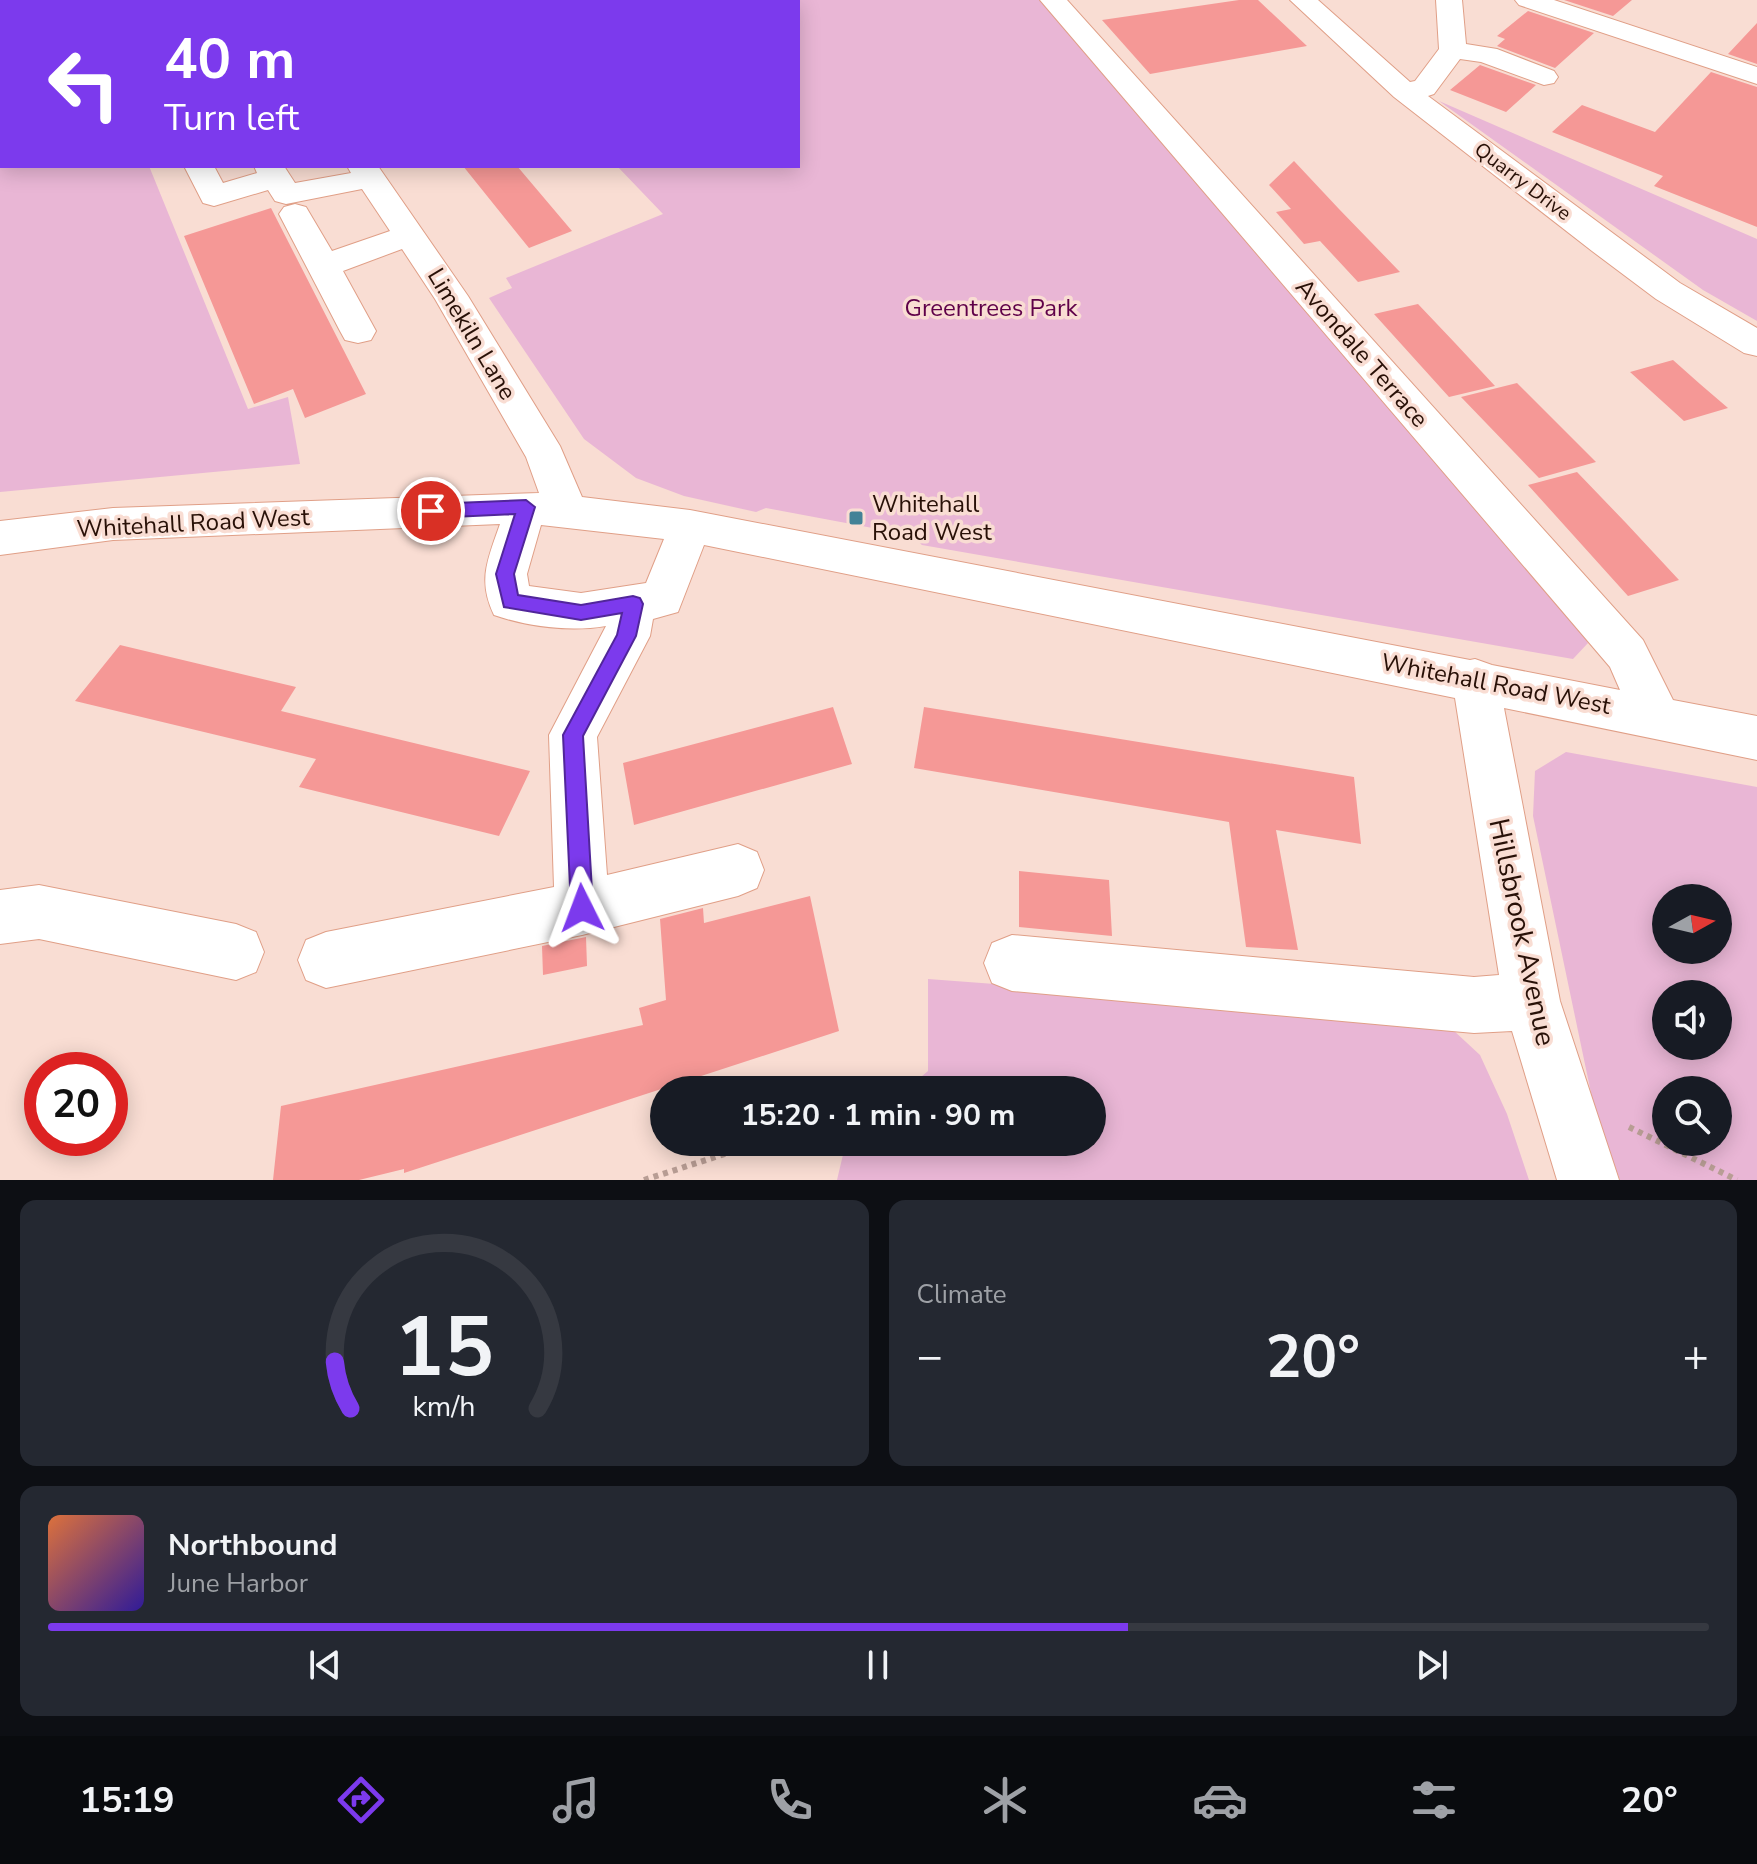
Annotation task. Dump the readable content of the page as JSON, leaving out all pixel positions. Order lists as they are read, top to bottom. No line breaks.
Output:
{"streets":{"street":["Quarry Drive","Limekiln Lane","Avondale Terrace","Whitehall Road West","Hillsbrook Avenue"]},"crossings":[["Limekiln Lane","Whitehall Road West"],["Avondale Terrace","Whitehall Road West"],["Whitehall Road West","Hillsbrook Avenue"]],"parks":["Greentrees Park"],"places":{"transit":["Whitehall Road West"]},"north":"right","page":{"turn":["40 m","Turn left"],"limit":"20","trip":"15:20 · 1 min · 90 m","tile":"Climate","heat":["−","20°","+"],"song":["Northbound","June Harbor"],"tabs":["15:19","20°"],"gauge":["15","km/h"]}}
